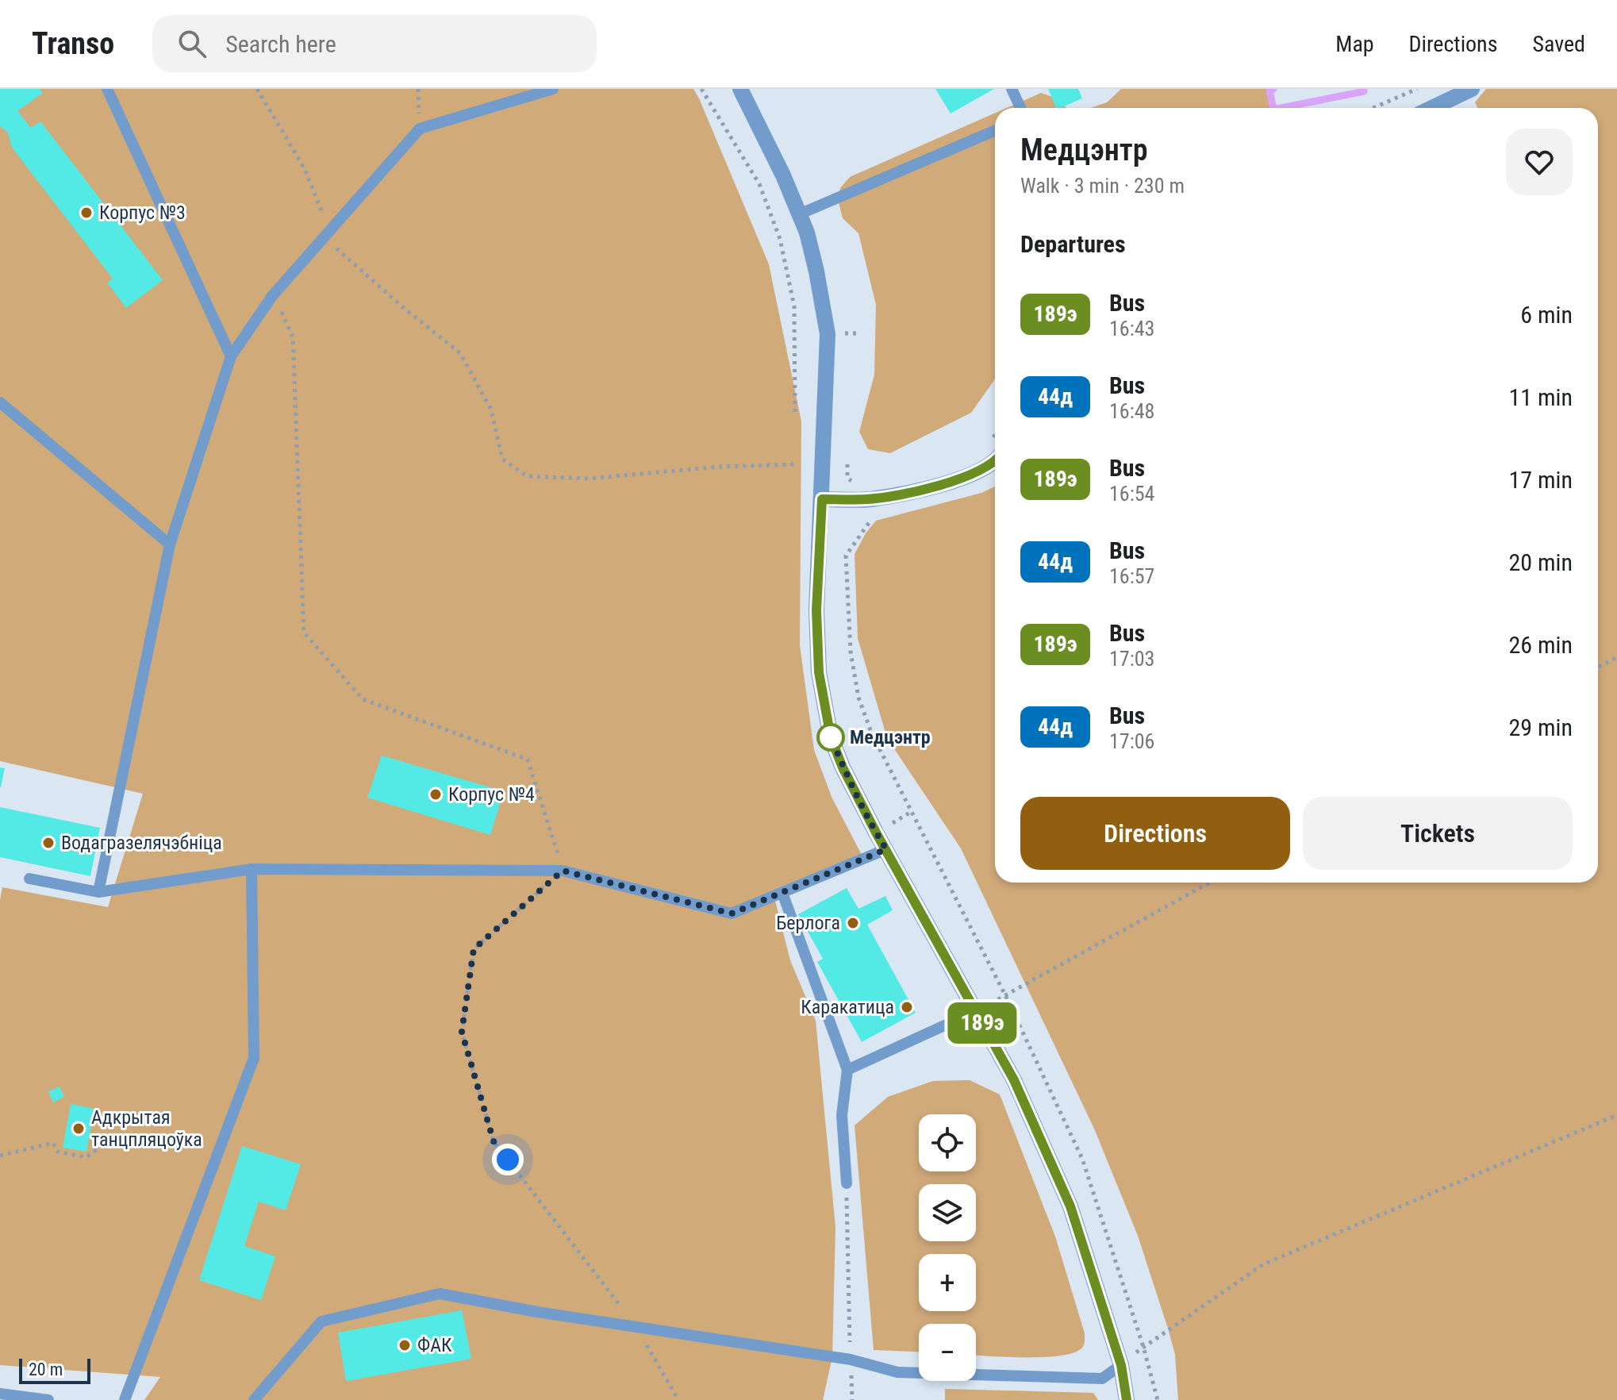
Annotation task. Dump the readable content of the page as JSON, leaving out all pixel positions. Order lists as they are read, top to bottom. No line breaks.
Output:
{"places":["Корпус №3","Медцэнтр","Корпус №4","Водагразелячэбніца","Берлога","Каракатица","Адкрытая танцпляцоўка","ФАК"],"lines":["bus line 189э"],"scale_bar":"20 m","page":{"header":"Transo","search":"Search here","nav":["Map","Directions","Saved"],"on_map":"189э","heading":[["Медцэнтр","Walk · 3 min · 230 m"],"Departures"],"list":[{"mark":"189э","name":"Bus","note":"16:43","value":"6 min"},{"mark":"44д","name":"Bus","note":"16:48","value":"11 min"},{"mark":"189э","name":"Bus","note":"16:54","value":"17 min"},{"mark":"44д","name":"Bus","note":"16:57","value":"20 min"},{"mark":"189э","name":"Bus","note":"17:03","value":"26 min"},{"mark":"44д","name":"Bus","note":"17:06","value":"29 min"}],"buttons":["Directions","Tickets"],"map_buttons":["+","−"],"scale":"20 m"}}
